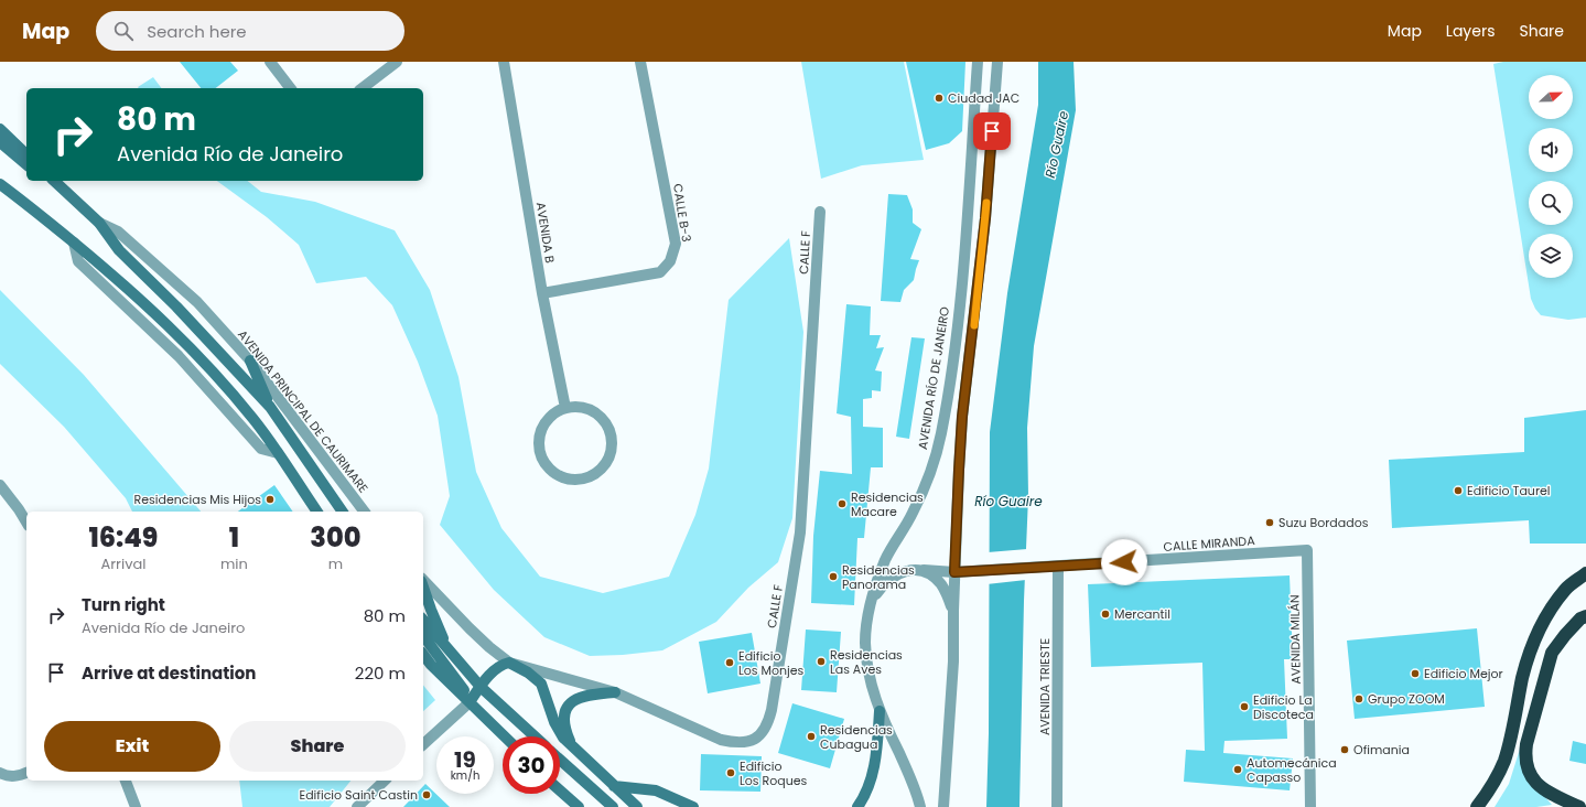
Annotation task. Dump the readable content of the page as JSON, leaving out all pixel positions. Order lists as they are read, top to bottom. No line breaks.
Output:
{"streets":{"main road":["AVENIDA PRINCIPAL DE CAURIMARE"],"street":["CALLE B-3","AVENIDA B","CALLE F","AVENIDA RÍO DE JANEIRO","CALLE MIRANDA","AVENIDA MILÁN","AVENIDA TRIESTE"]},"crossings":[["CALLE B-3","AVENIDA B"],["CALLE MIRANDA","AVENIDA MILÁN"],["CALLE MIRANDA","AVENIDA TRIESTE"]],"water":["Río Guaire"],"places":["Ciudad JAC","Edificio Taurel","Residencias Mis Hijos","Residencias Macare","Suzu Bordados","Residencias Panorama","Mercantil","Residencias Las Aves","Edificio Los Monjes","Edificio Mejor","Grupo ZOOM","Edificio La Discoteca","Residencias Cubagua","Ofimania","Automecánica Capasso","Edificio Los Roques","Edificio Saint Castin"],"north":"right","page":{"header":"Map","search":"Search here","nav":["Map","Layers","Share"],"turn":["80 m","Avenida Río de Janeiro"],"eta":["16:49","Arrival","1","min","300","m"],"list":[{"name":"Turn right","note":"Avenida Río de Janeiro","value":"80 m"},{"name":"Arrive at destination","value":"220 m"}],"buttons":["Exit","Share"],"speed":"19 km/h","limit":"30"}}
